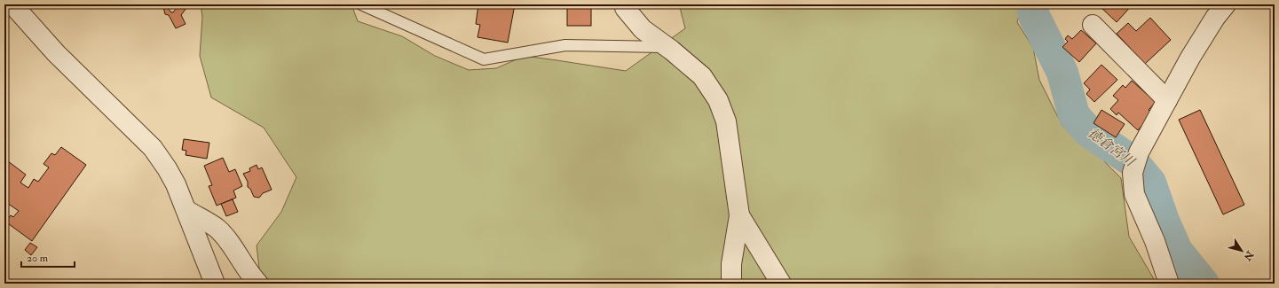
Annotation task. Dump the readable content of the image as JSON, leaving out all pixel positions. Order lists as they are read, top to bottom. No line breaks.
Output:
{"water":["徳倉宮川"],"scale_bar":"20 m","north":"bottom right"}
